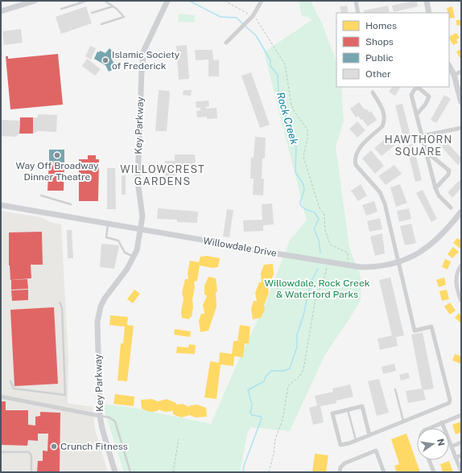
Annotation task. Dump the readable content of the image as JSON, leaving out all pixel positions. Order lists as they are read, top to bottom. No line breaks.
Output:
{"streets":{"street":["Key Parkway","Willowdale Drive"]},"crossings":[["Key Parkway","Willowdale Drive"]],"districts":["HAWTHORN SQUARE","WILLOWCREST GARDENS"],"water":["Rock Creek"],"parks":["Willowdale, Rock Creek & Waterford Parks"],"places":["Islamic Society of Frederick","Way Off Broadway Dinner Theatre","Crunch Fitness"],"legend":["Homes","Shops","Public","Other"],"north":"right"}
